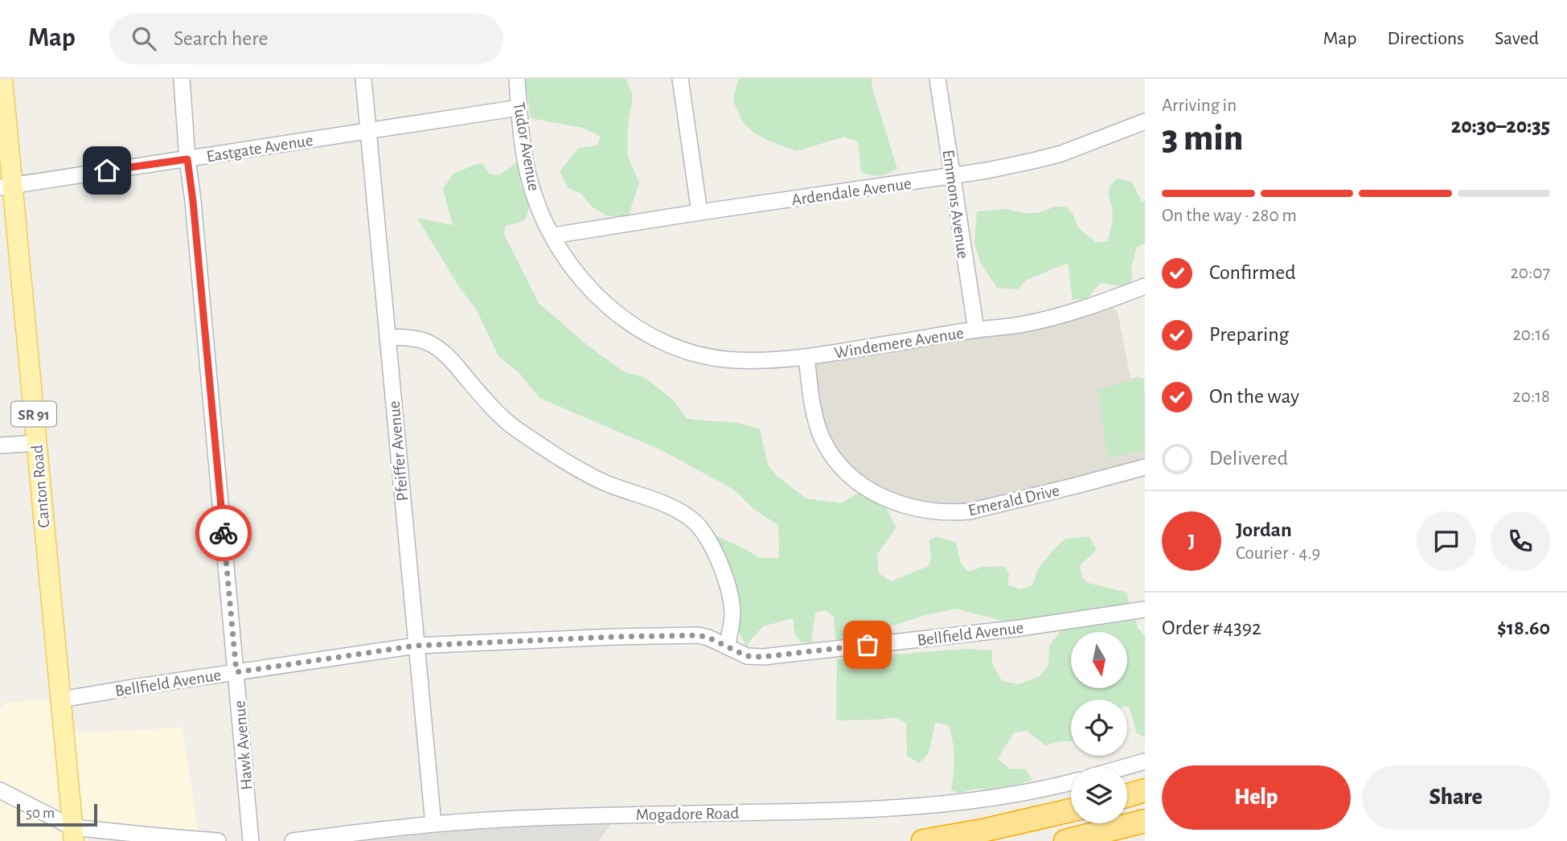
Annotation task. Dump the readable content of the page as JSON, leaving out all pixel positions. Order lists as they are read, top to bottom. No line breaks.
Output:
{"streets":{"main road":["SR 91","Canton Road"],"street":["Tudor Avenue","Eastgate Avenue","Ardendale Avenue","Emmons Avenue","Windemere Avenue","Pfeiffer Avenue","Emerald Drive","Bellfield Avenue","Hawk Avenue","Mogadore Road"]},"crossings":[["Tudor Avenue","Eastgate Avenue"],["Tudor Avenue","Ardendale Avenue"],["Tudor Avenue","Windemere Avenue"],["Eastgate Avenue","Pfeiffer Avenue"],["Eastgate Avenue","Canton Road"],["Eastgate Avenue","Hawk Avenue"],["Ardendale Avenue","Emmons Avenue"],["Emmons Avenue","Windemere Avenue"],["Windemere Avenue","Emerald Drive"],["Pfeiffer Avenue","Bellfield Avenue"],["Pfeiffer Avenue","Mogadore Road"],["Canton Road","Bellfield Avenue"],["Bellfield Avenue","Hawk Avenue"]],"scale_bar":"50 m","north":"bottom","page":{"header":"Map","search":"Search here","nav":["Map","Directions","Saved"],"heading":["3 min","Arriving in","20:30–20:35"],"panel":["Jordan","Courier · 4.9","Order #4392","$18.60"],"bar":"On the way · 280 m","list":[["Confirmed","20:07"],["Preparing","20:16"],["On the way","20:18"],"Delivered"],"round":"J","buttons":["Help","Share"],"scale":"50 m"}}
